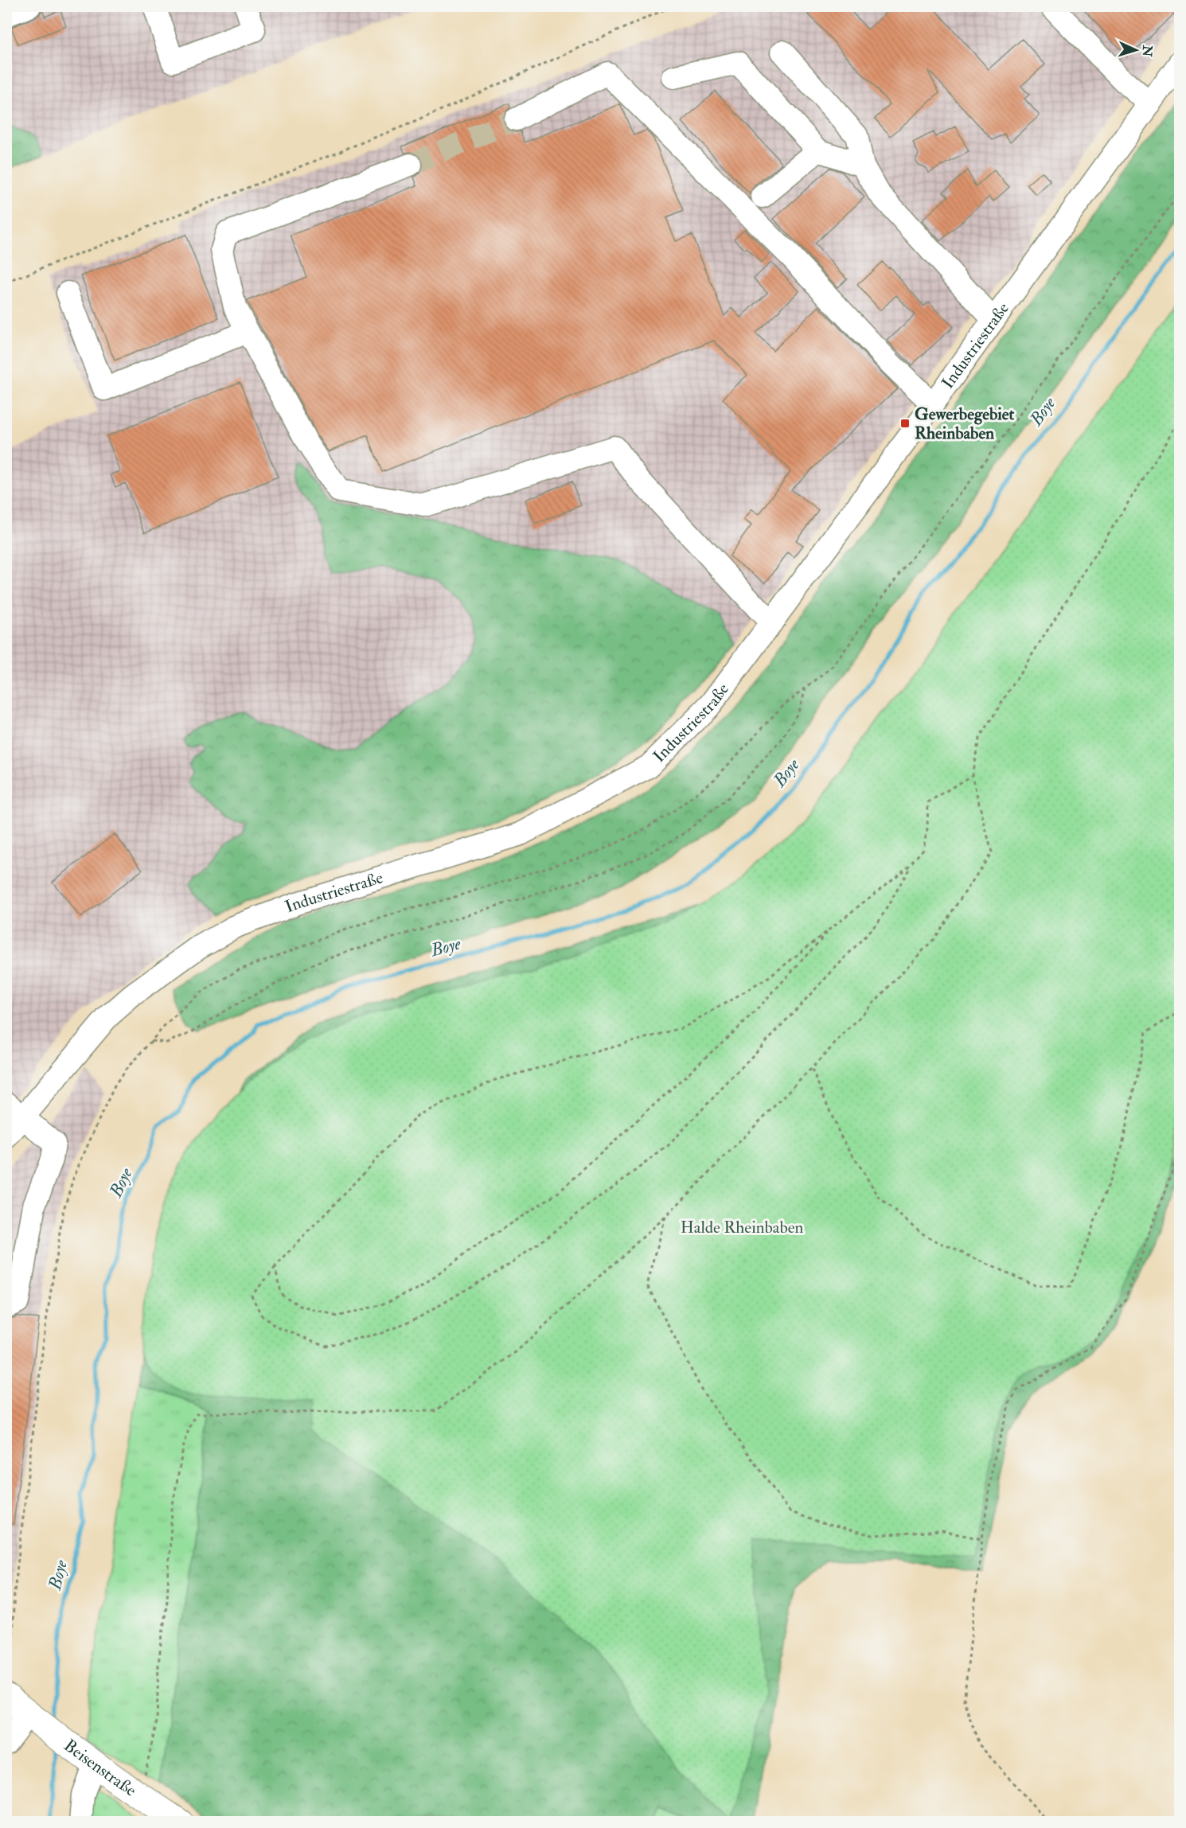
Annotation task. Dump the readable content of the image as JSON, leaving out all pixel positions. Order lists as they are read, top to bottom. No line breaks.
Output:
{"streets":{"main road":["Beisenstraße"],"street":["Industriestraße"]},"water":["Boye"],"parks":["Halde Rheinbaben"],"places":{"transit":["Gewerbegebiet Rheinbaben"]},"north":"right"}
